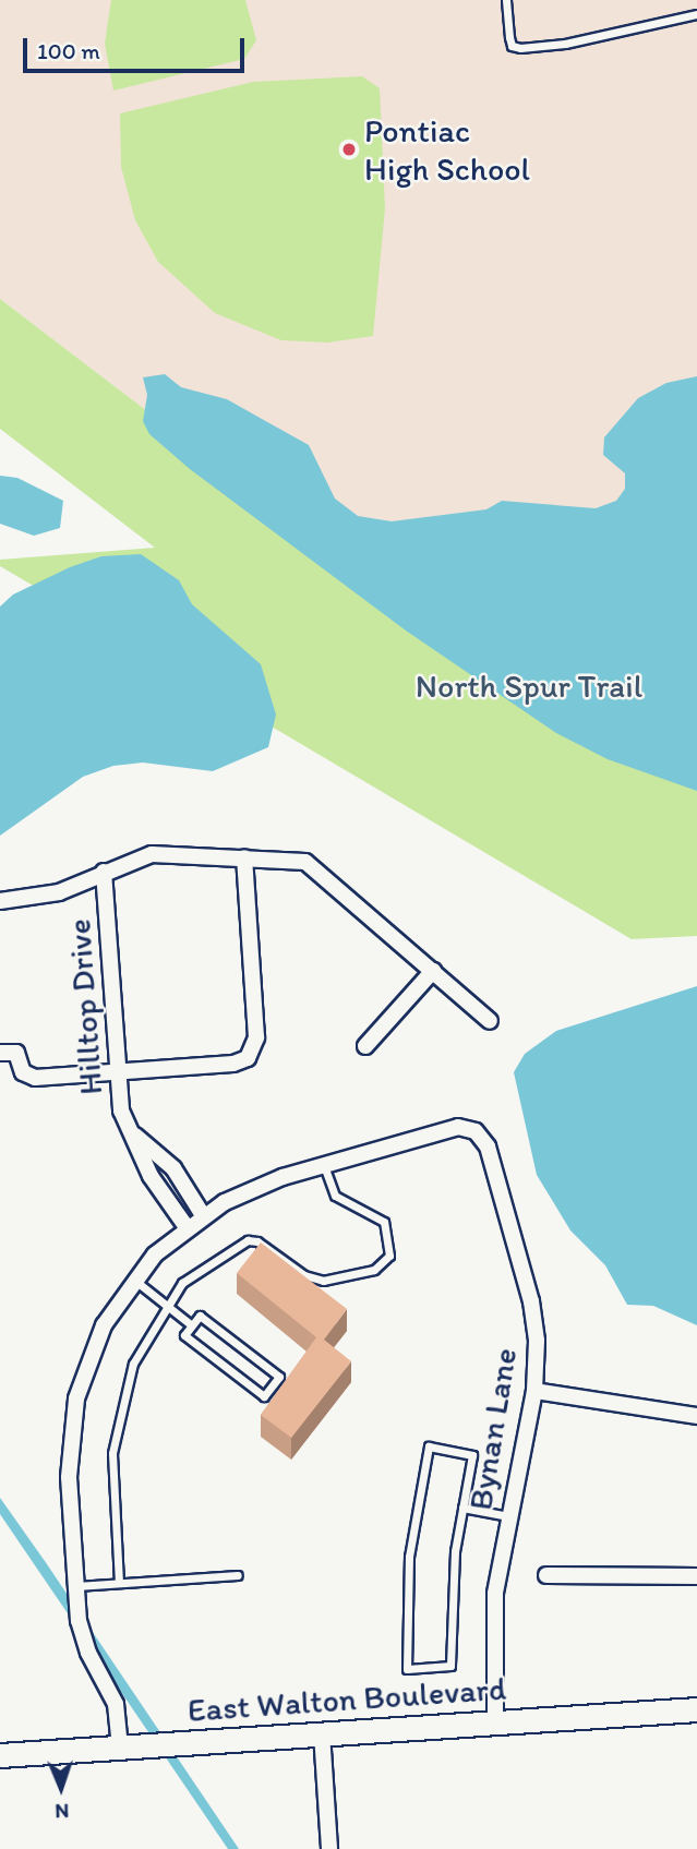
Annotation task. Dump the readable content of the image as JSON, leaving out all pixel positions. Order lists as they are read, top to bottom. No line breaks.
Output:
{"streets":{"main road":["East Walton Boulevard"],"street":["Hilltop Drive","Bynan Lane"]},"crossings":[["Bynan Lane","East Walton Boulevard"]],"parks":["North Spur Trail"],"places":["Pontiac High School"],"scale_bar":"100 m","north":"bottom"}
